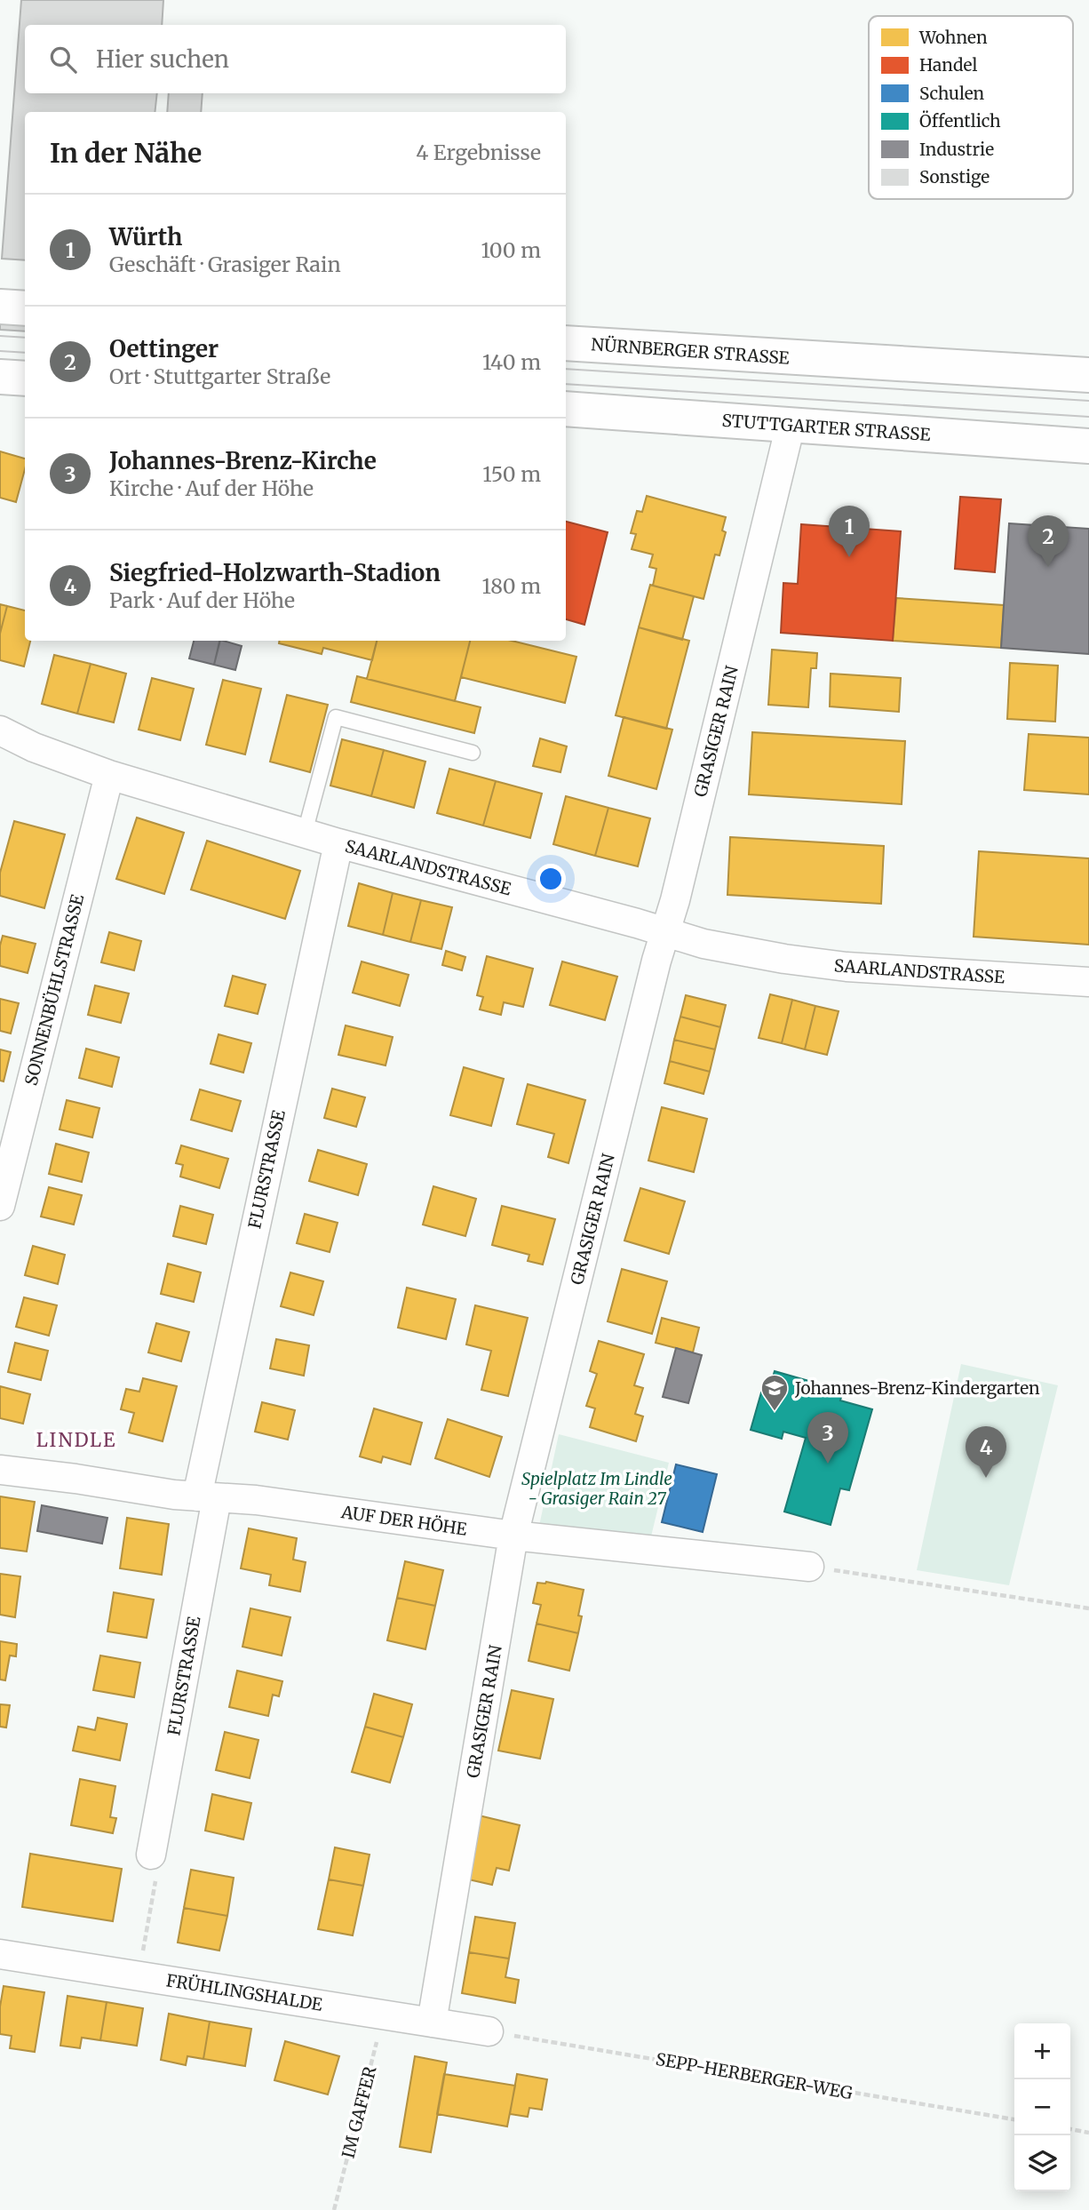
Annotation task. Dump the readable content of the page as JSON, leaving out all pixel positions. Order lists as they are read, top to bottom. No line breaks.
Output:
{"streets":{"main road":["NÜRNBERGER STRASSE","STUTTGARTER STRASSE"],"street":["GRASIGER RAIN","SAARLANDSTRASSE","SONNENBÜHLSTRASSE","FLURSTRASSE","AUF DER HÖHE","FRÜHLINGSHALDE"],"path":["SEPP-HERBERGER-WEG","IM GAFFER"]},"crossings":[["STUTTGARTER STRASSE","GRASIGER RAIN"],["GRASIGER RAIN","SAARLANDSTRASSE"],["GRASIGER RAIN","AUF DER HÖHE"],["GRASIGER RAIN","FRÜHLINGSHALDE"],["SAARLANDSTRASSE","SONNENBÜHLSTRASSE"],["SAARLANDSTRASSE","FLURSTRASSE"],["FLURSTRASSE","AUF DER HÖHE"],["FRÜHLINGSHALDE","SEPP-HERBERGER-WEG"],["FRÜHLINGSHALDE","IM GAFFER"]],"districts":["LINDLE"],"parks":["Spielplatz Im Lindle - Grasiger Rain 27"],"places":{"school or university":["Johannes-Brenz-Kindergarten"]},"legend":["Wohnen","Handel","Schulen","Öffentlich","Industrie","Sonstige"],"page":{"search":"Hier suchen","heading":["In der Nähe","4 Ergebnisse"],"list":[{"mark":"1","name":"Würth","note":"Geschäft · Grasiger Rain","value":"100 m"},{"mark":"2","name":"Oettinger","note":"Ort · Stuttgarter Straße","value":"140 m"},{"mark":"3","name":"Johannes-Brenz-Kirche","note":"Kirche · Auf der Höhe","value":"150 m"},{"mark":"4","name":"Siegfried-Holzwarth-Stadion","note":"Park · Auf der Höhe","value":"180 m"}],"pins":["1","2","3","4"],"map_buttons":["+","−"]}}
